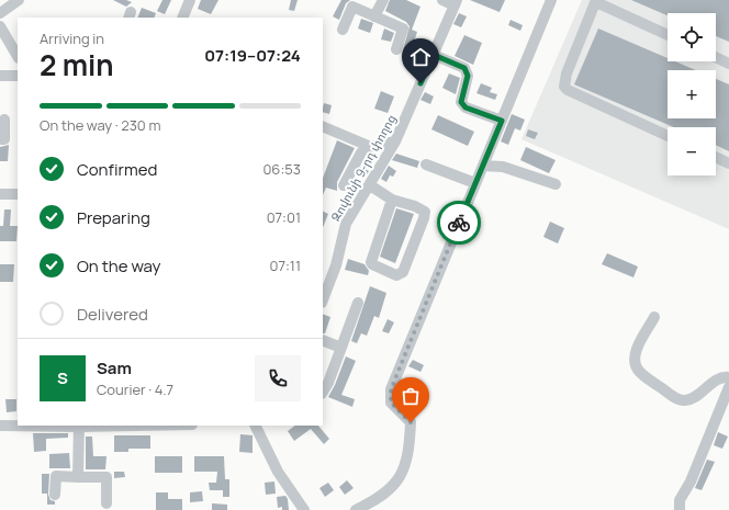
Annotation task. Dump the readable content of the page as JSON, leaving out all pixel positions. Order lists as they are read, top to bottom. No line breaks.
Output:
{"streets":{"street":["Զովունի 9-րդ փողոց"]},"page":{"map_buttons":["+","−"],"heading":["2 min","Arriving in","07:19–07:24"],"panel":["Sam","Courier · 4.7"],"bar":"On the way · 230 m","list":[["Confirmed","06:53"],["Preparing","07:01"],["On the way","07:11"],"Delivered"],"round":"S"}}
